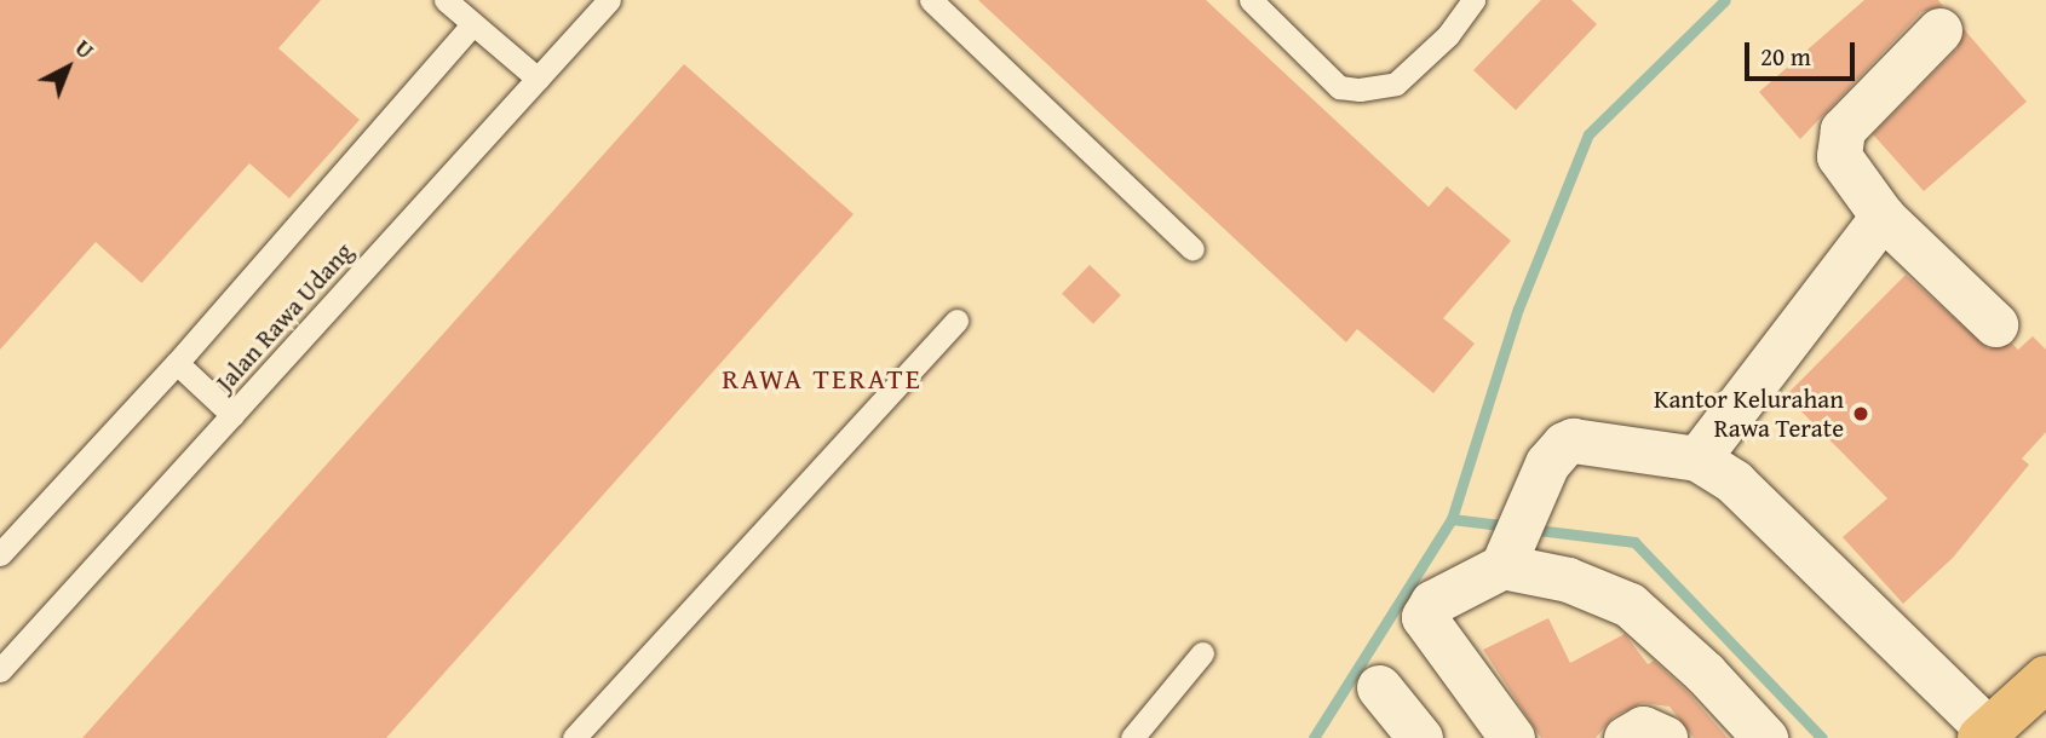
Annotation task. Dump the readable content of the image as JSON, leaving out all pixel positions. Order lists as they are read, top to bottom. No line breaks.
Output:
{"streets":{"lane":["Jalan Rawa Udang"]},"districts":["RAWA TERATE"],"places":["Kantor Kelurahan Rawa Terate"],"scale_bar":"20 m","north":"top right"}
